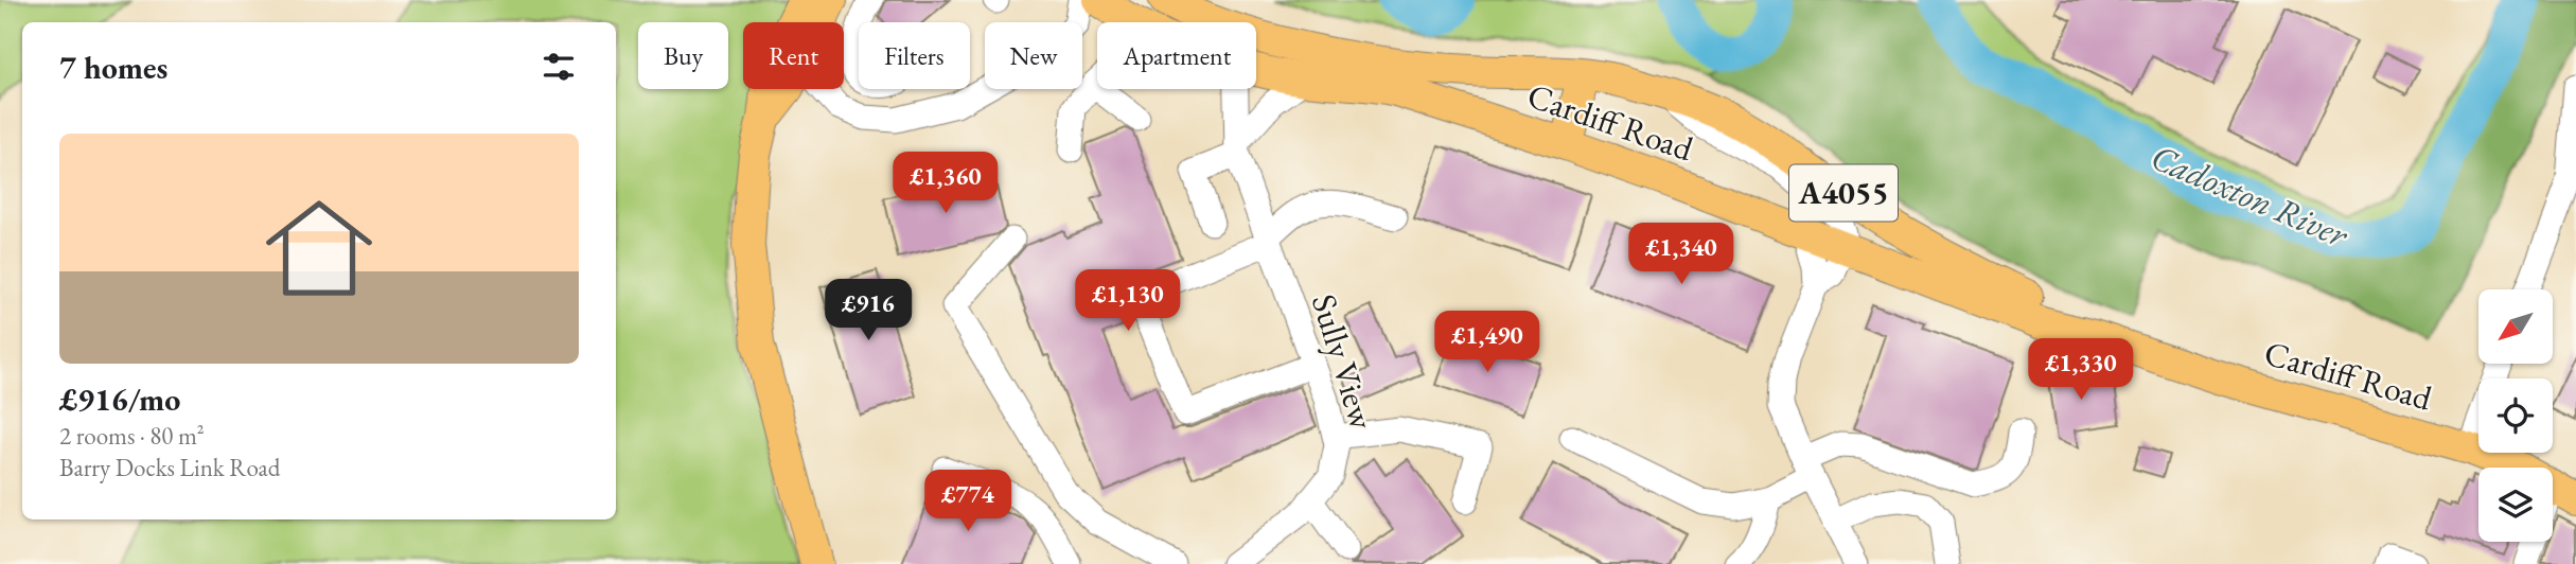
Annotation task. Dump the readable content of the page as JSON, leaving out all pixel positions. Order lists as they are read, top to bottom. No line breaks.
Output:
{"streets":{"main road":["Cardiff Road","A4055"],"street":["Sully View"]},"water":["Cadoxton River"],"north":"bottom left","page":{"chip":["Buy","Rent","Filters","New","Apartment"],"heading":"7 homes","list":[{"name":"£916/mo","note":"2 rooms · 80 m² · Barry Docks Link Road"}],"price":["£1,360","£1,340","£1,130","£916","£1,490","£1,330","£774"]}}
